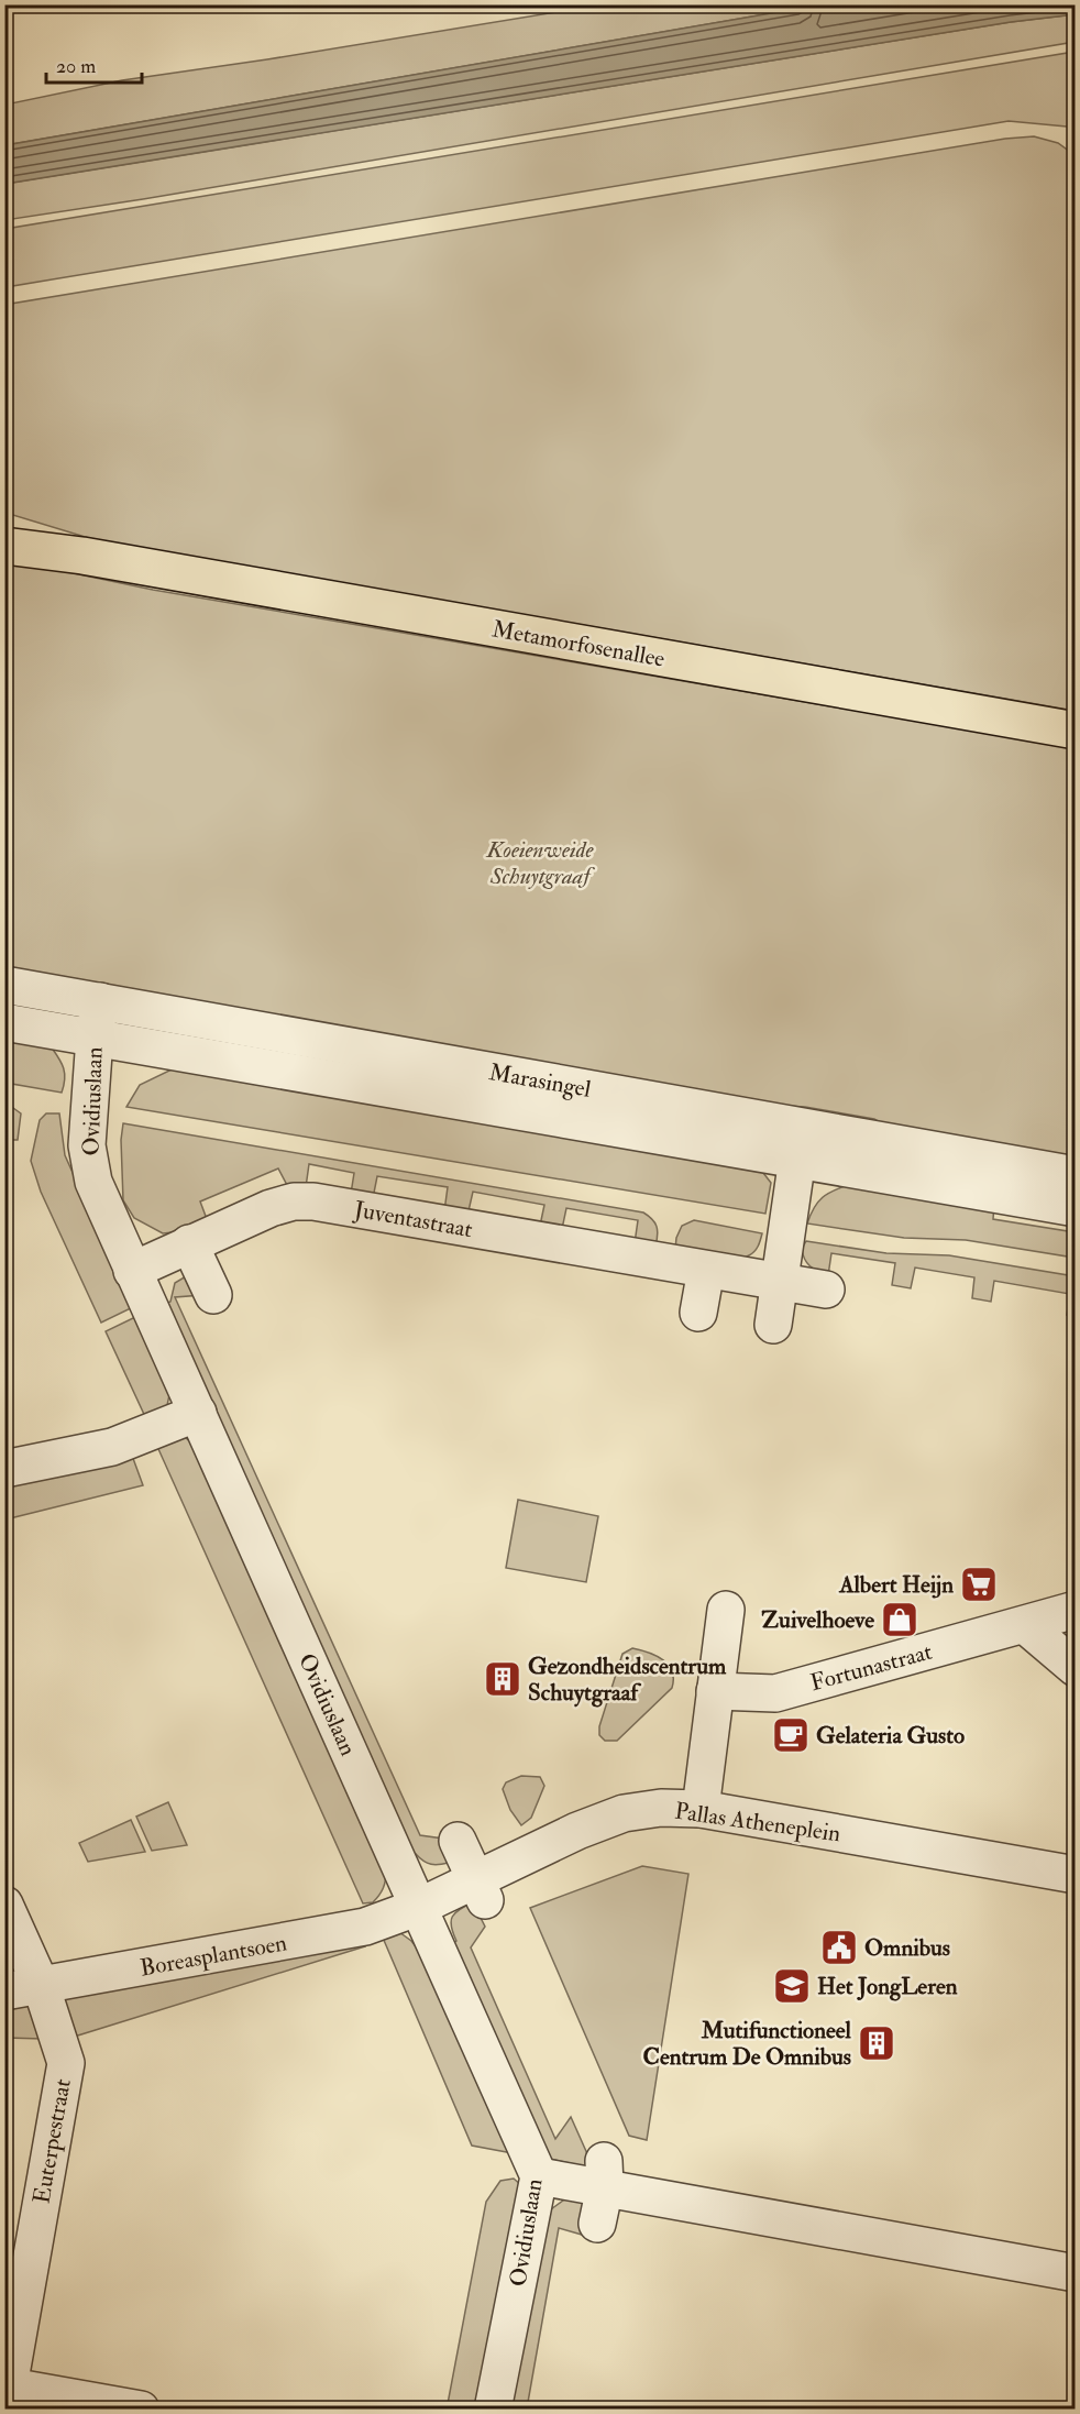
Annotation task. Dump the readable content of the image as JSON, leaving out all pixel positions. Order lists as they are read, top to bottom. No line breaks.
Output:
{"streets":{"main road":["Metamorfosenallee"],"street":["Marasingel","Ovidiuslaan","Juventastraat","Fortunastraat","Pallas Atheneplein","Boreasplantsoen","Euterpestraat"]},"crossings":[["Marasingel","Ovidiuslaan"],["Ovidiuslaan","Juventastraat"],["Ovidiuslaan","Pallas Atheneplein"],["Ovidiuslaan","Boreasplantsoen"],["Pallas Atheneplein","Boreasplantsoen"],["Boreasplantsoen","Euterpestraat"]],"parks":["Koeienweide Schuytgraaf"],"places":{"supermarket":["Albert Heijn"],"shop":["Zuivelhoeve"],"building":["Gezondheidscentrum Schuytgraaf","Mutifunctioneel Centrum De Omnibus"],"cafe":["Gelateria Gusto"],"public building":["Omnibus"],"school or university":["Het JongLeren"]},"scale_bar":"20 m"}
